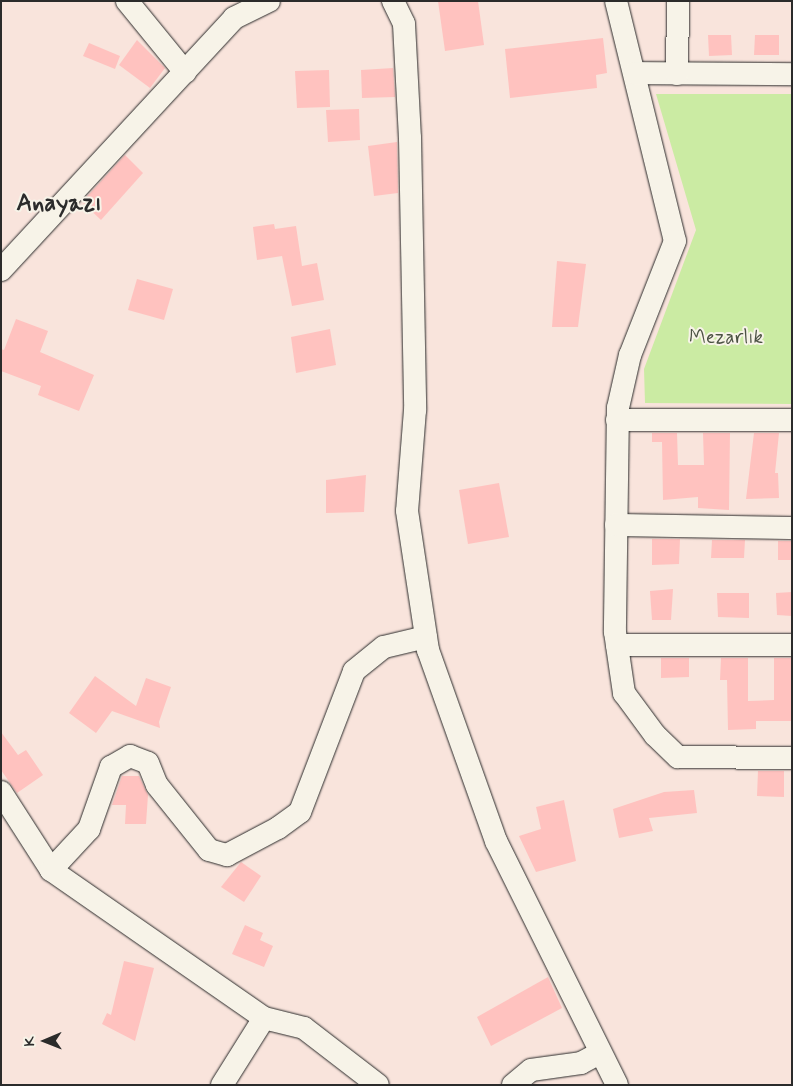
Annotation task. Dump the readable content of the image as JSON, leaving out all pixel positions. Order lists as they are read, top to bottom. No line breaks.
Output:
{"districts":["Anayazı"],"parks":["Mezarlık"],"north":"left"}
